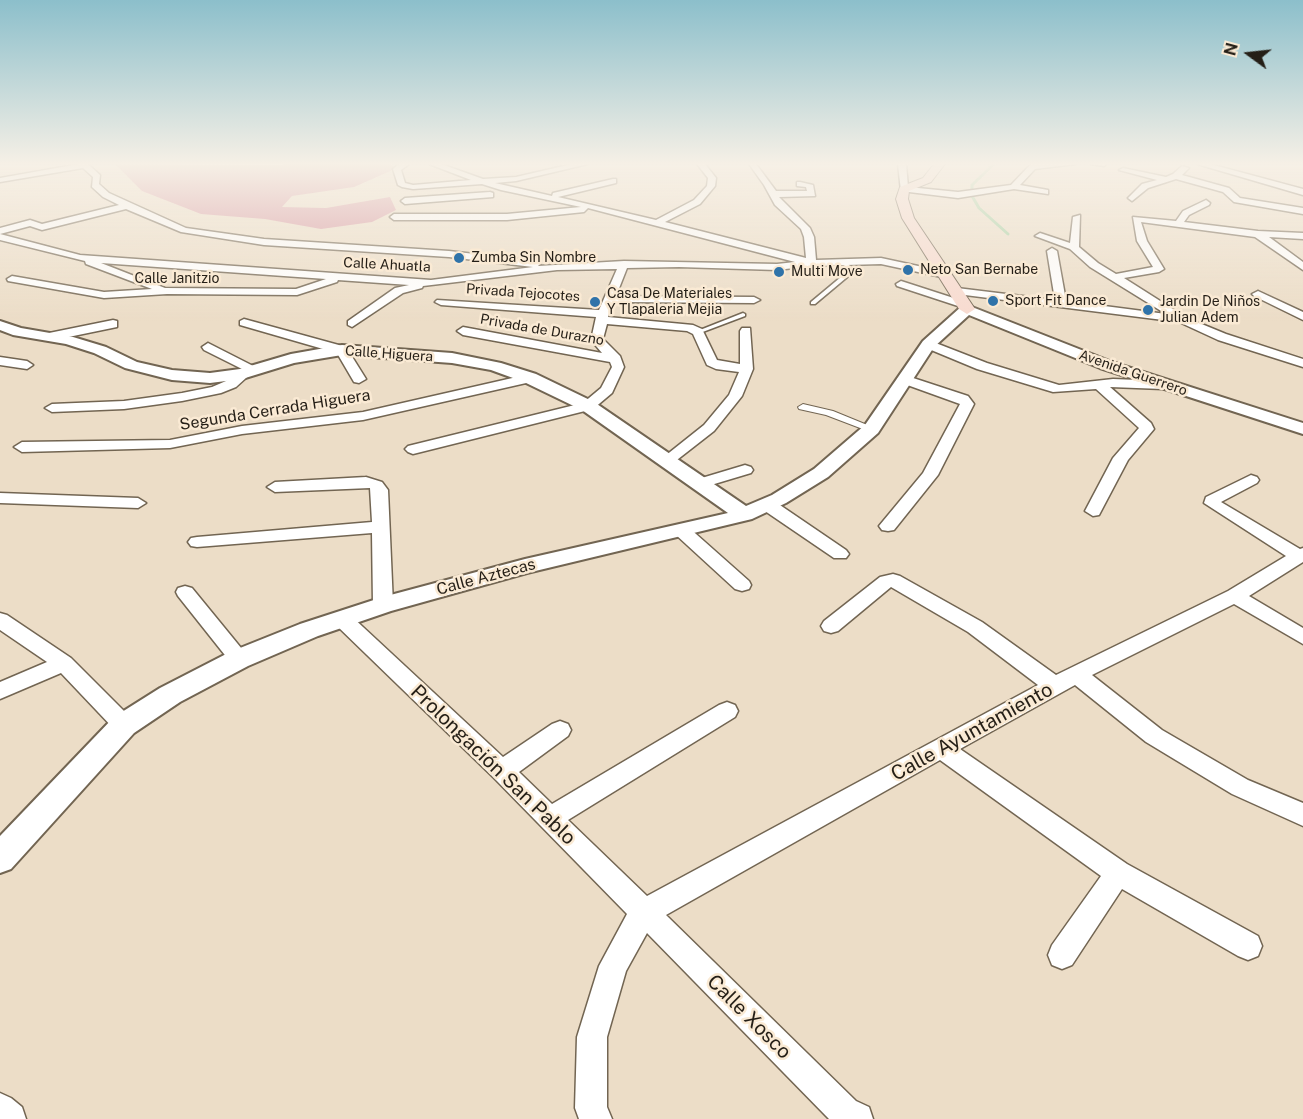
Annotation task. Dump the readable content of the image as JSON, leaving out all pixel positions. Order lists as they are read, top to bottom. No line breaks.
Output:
{"streets":{"street":["Calle Ahuatla","Calle Janitzio","Privada Tejocotes","Privada de Durazno","Calle Higuera","Avenida Guerrero","Segunda Cerrada Higuera","Calle Aztecas","Calle Ayuntamiento","Prolongación San Pablo","Calle Xosco"]},"crossings":[["Calle Ahuatla","Calle Janitzio"],["Calle Higuera","Segunda Cerrada Higuera"],["Calle Higuera","Calle Aztecas"],["Avenida Guerrero","Calle Aztecas"],["Calle Aztecas","Prolongación San Pablo"],["Calle Ayuntamiento","Prolongación San Pablo"],["Calle Ayuntamiento","Calle Xosco"],["Prolongación San Pablo","Calle Xosco"]],"places":["Zumba Sin Nombre","Neto San Bernabe","Multi Move","Sport Fit Dance","Casa De Materiales Y Tlapaleria Mejia","Jardin De Niños Julian Adem"],"north":"left"}
